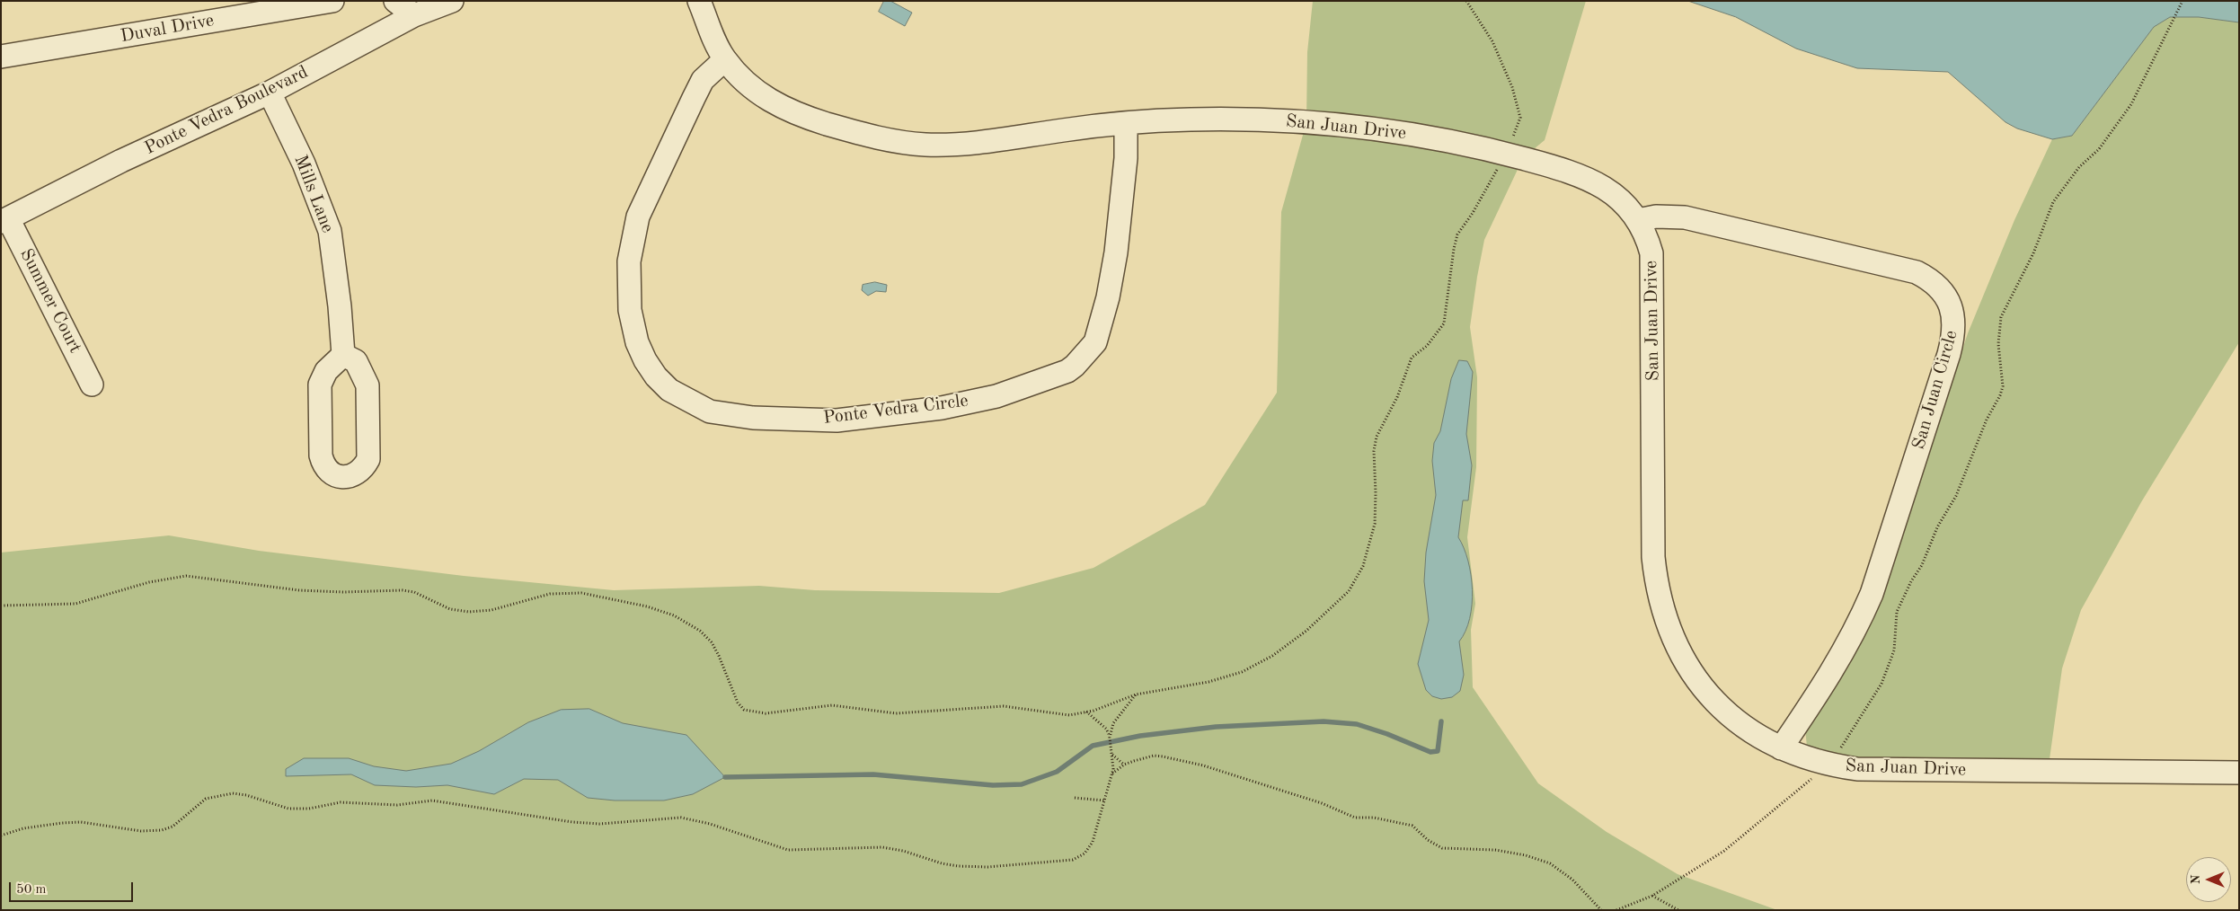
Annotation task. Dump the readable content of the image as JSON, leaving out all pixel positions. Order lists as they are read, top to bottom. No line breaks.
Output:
{"streets":{"street":["Duval Drive","Ponte Vedra Boulevard","San Juan Drive","Mills Lane","Summer Court","San Juan Circle","Ponte Vedra Circle"]},"crossings":[["Ponte Vedra Boulevard","Mills Lane"],["Ponte Vedra Boulevard","Summer Court"],["San Juan Drive","San Juan Circle"],["San Juan Drive","Ponte Vedra Circle"]],"scale_bar":"50 m","north":"left"}
